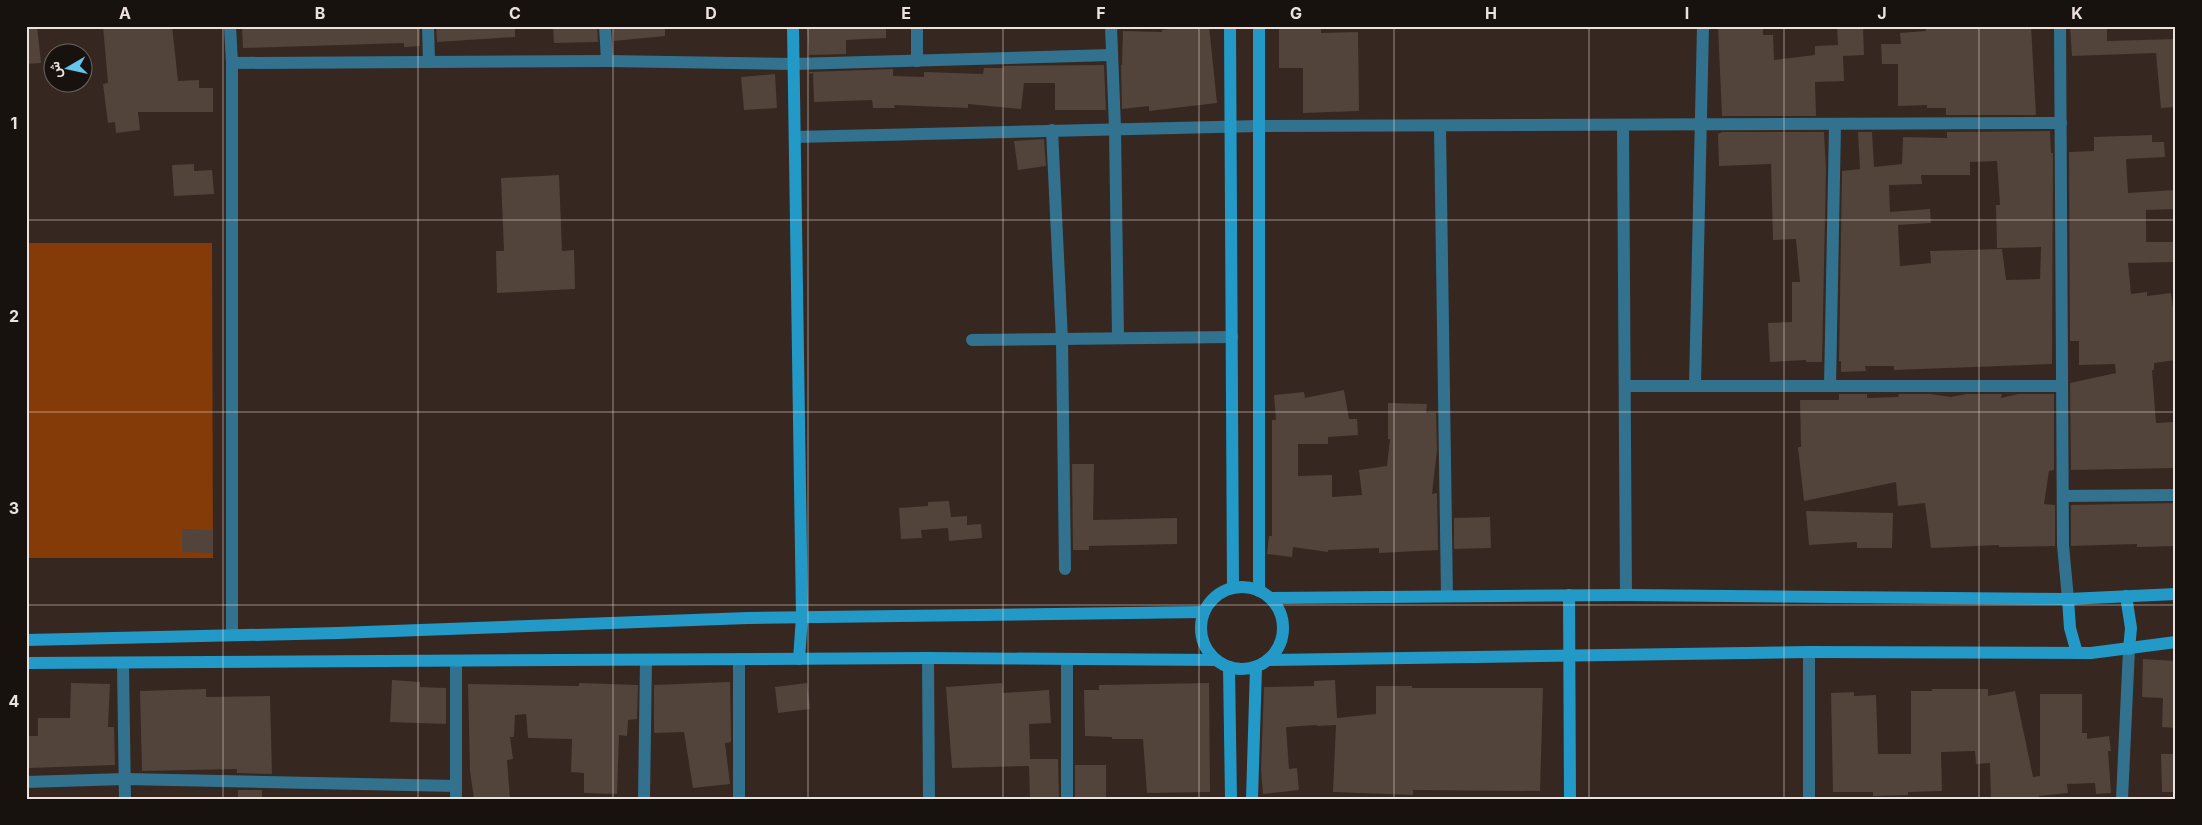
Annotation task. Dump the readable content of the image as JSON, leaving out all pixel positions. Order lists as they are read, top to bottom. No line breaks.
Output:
{"north":"left","grid":{"columns":["A","B","C","D","E","F","G","H","I","J","K"],"rows":["1","2","3","4"]}}
